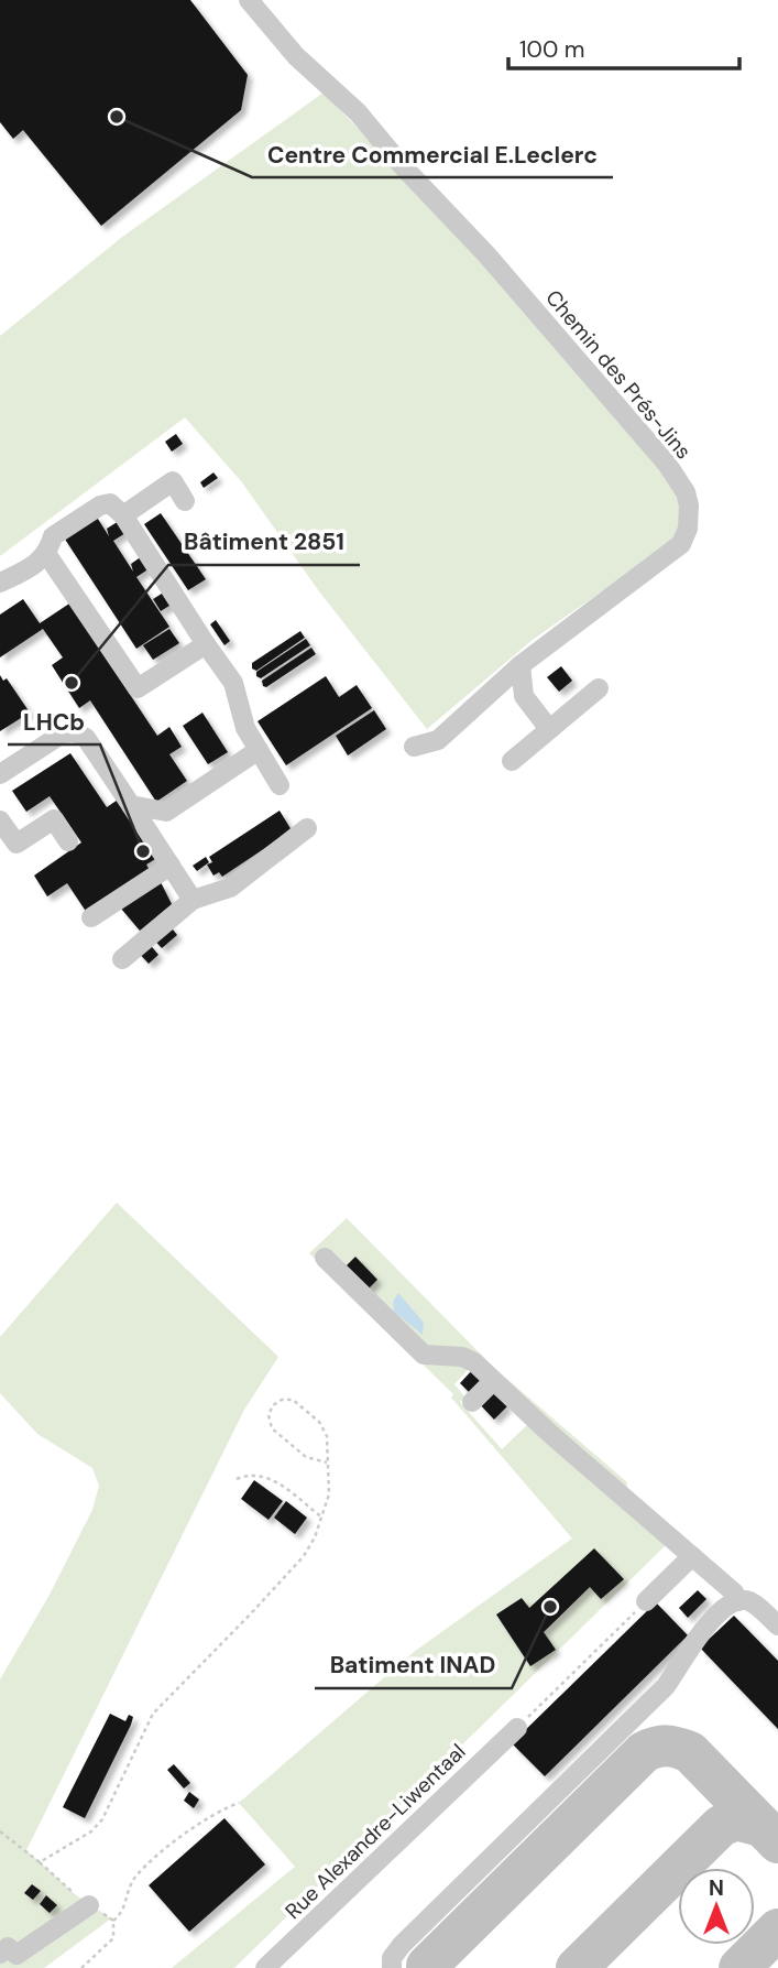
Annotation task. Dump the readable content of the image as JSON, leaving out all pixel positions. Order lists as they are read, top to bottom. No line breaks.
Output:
{"streets":{"street":["Chemin des Prés-Jins","Rue Alexandre-Liwentaal"]},"places":["Centre Commercial E.Leclerc","Bâtiment 2851","LHCb","Batiment INAD"],"scale_bar":"100 m","north":"top"}
